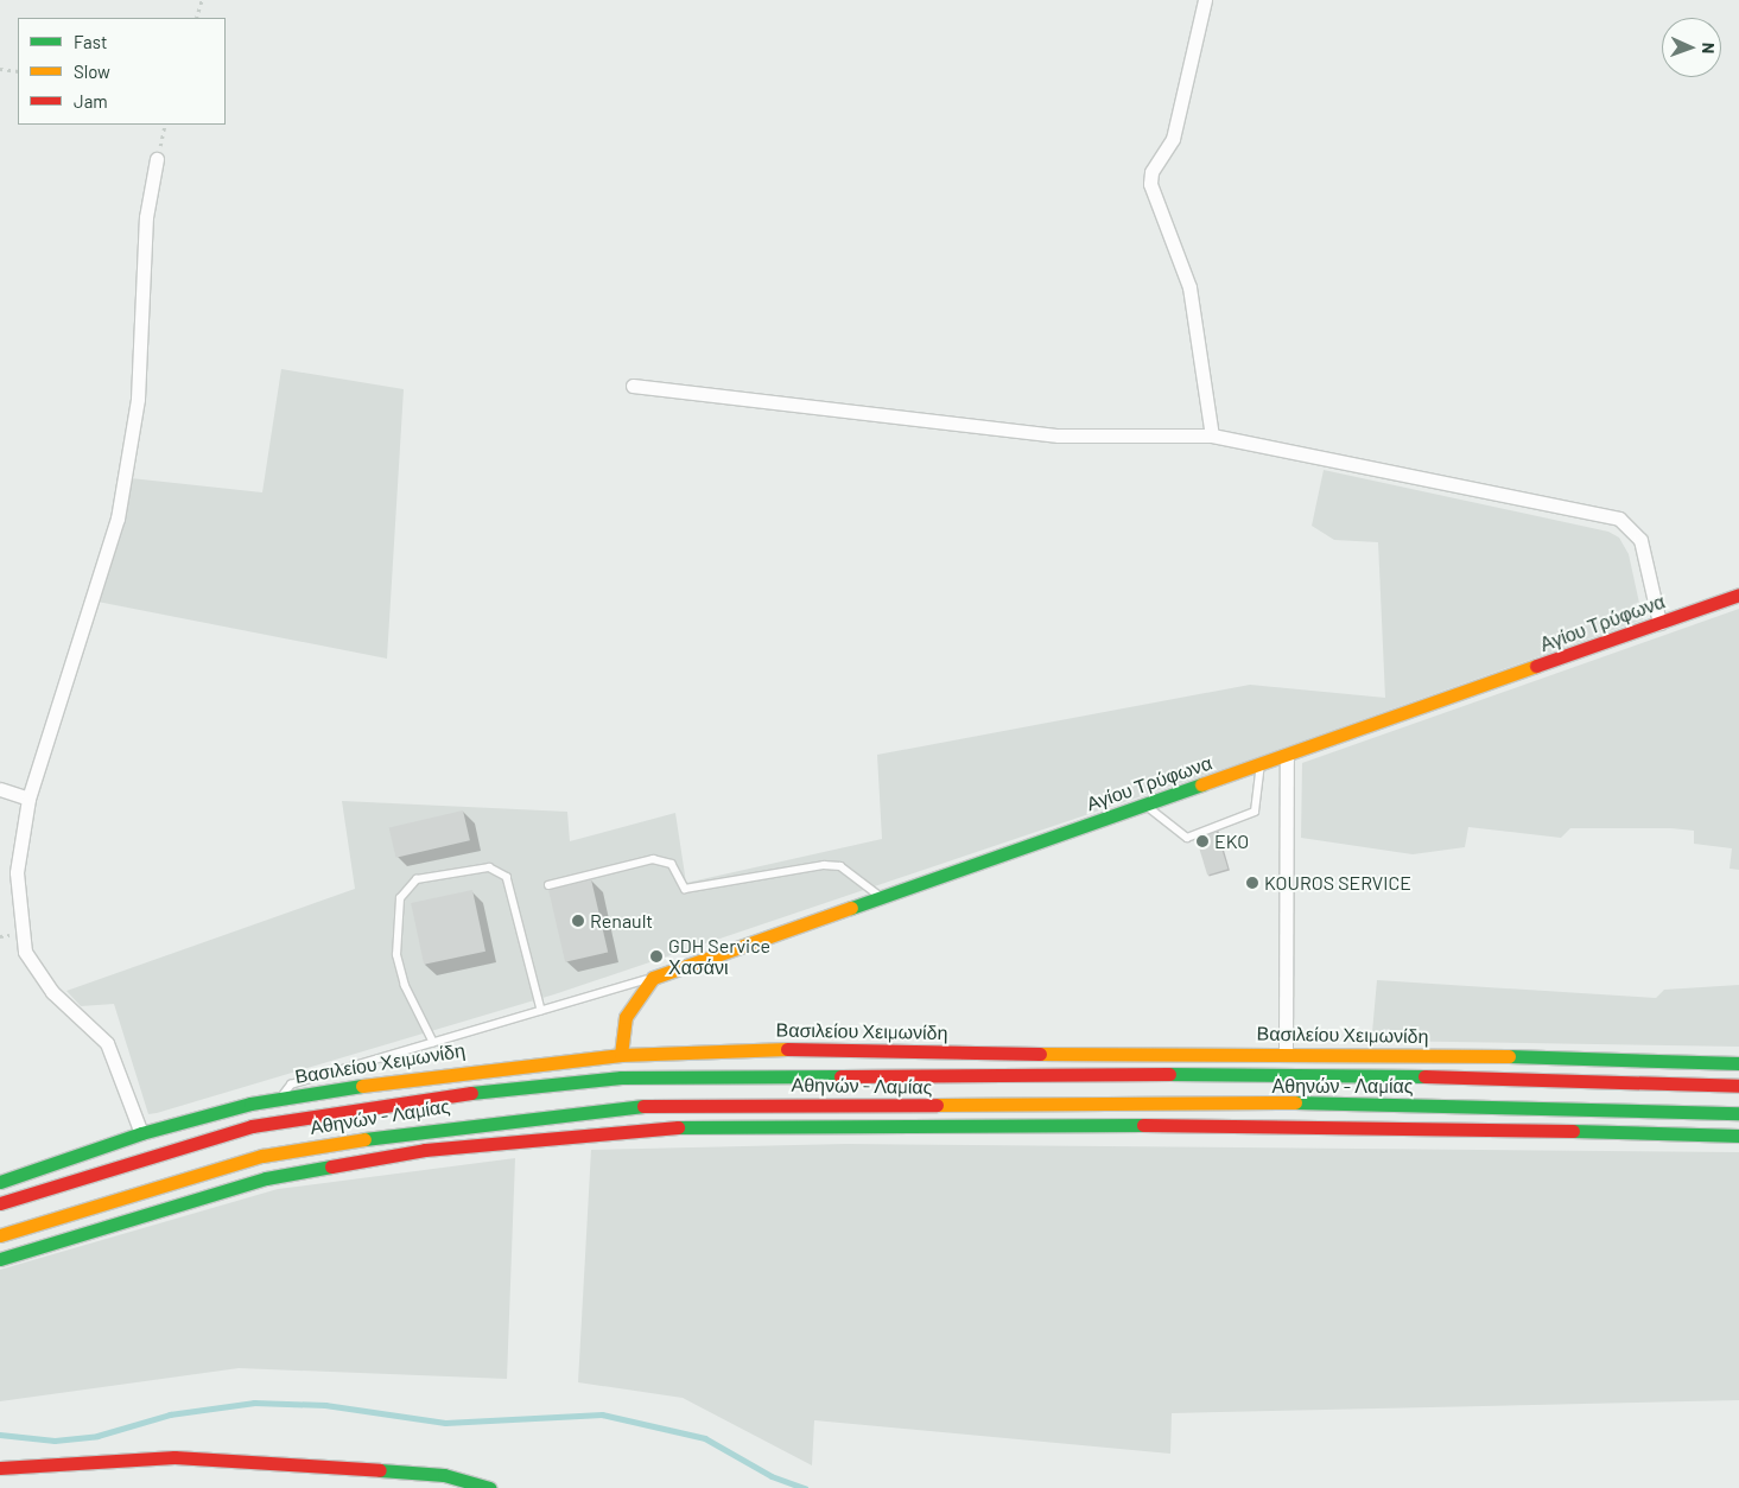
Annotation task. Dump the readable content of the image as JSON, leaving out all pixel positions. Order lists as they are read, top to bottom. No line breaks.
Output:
{"streets":{"street":["Αγίου Τρύφωνα","Βασιλείου Χειμωνίδη","Αθηνών - Λαμίας"]},"places":["EKO","KOUROS SERVICE","Renault","GDH Service Χασάνι"],"legend":["Fast","Slow","Jam"],"north":"right"}
